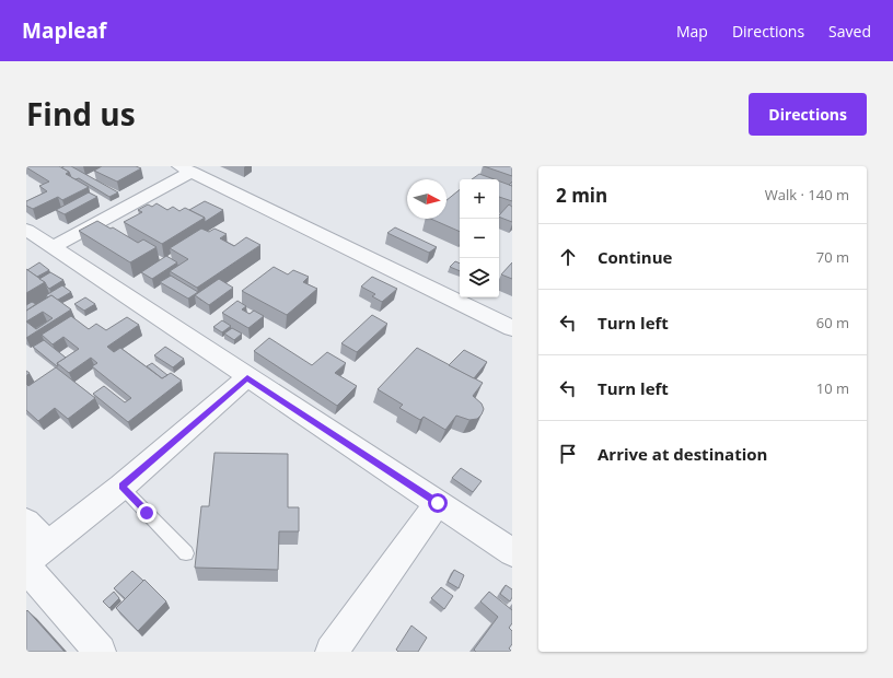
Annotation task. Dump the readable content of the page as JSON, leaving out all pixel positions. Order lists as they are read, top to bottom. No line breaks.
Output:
{"north":"right","page":{"header":"Mapleaf","nav":["Map","Directions","Saved"],"title":"Find us","buttons":"Directions","heading":["2 min","Walk · 140 m"],"map_buttons":["+","−"],"list":[["Continue","70 m"],["Turn left","60 m"],["Turn left","10 m"],"Arrive at destination"]}}
